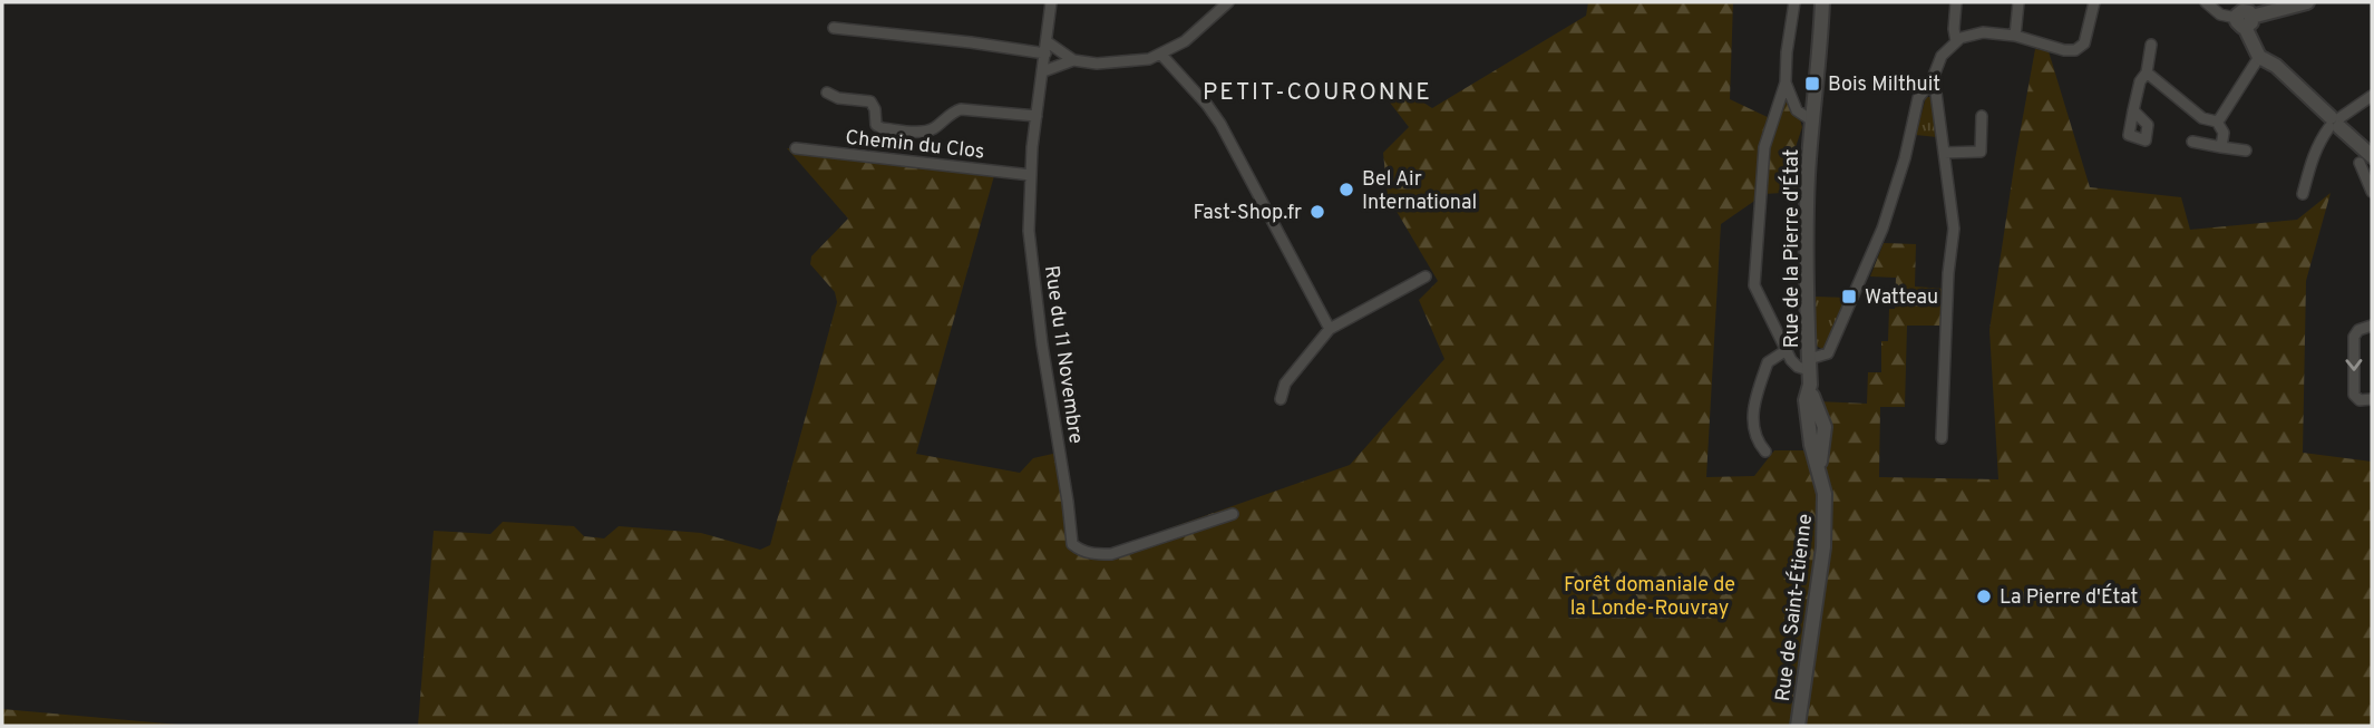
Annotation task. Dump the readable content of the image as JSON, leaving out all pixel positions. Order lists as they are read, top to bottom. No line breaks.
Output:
{"streets":{"street":["Chemin du Clos","Rue de la Pierre d'État","Rue du 11 Novembre","Rue de Saint-Étienne"]},"crossings":[["Chemin du Clos","Rue du 11 Novembre"],["Rue de la Pierre d'État","Rue de Saint-Étienne"]],"districts":["PETIT-COURONNE"],"parks":["Forêt domaniale de la Londe-Rouvray"],"places":{"transit":["Bois Milthuit","Watteau"],"other":["Bel Air International","Fast-Shop.fr","La Pierre d'État"]}}
